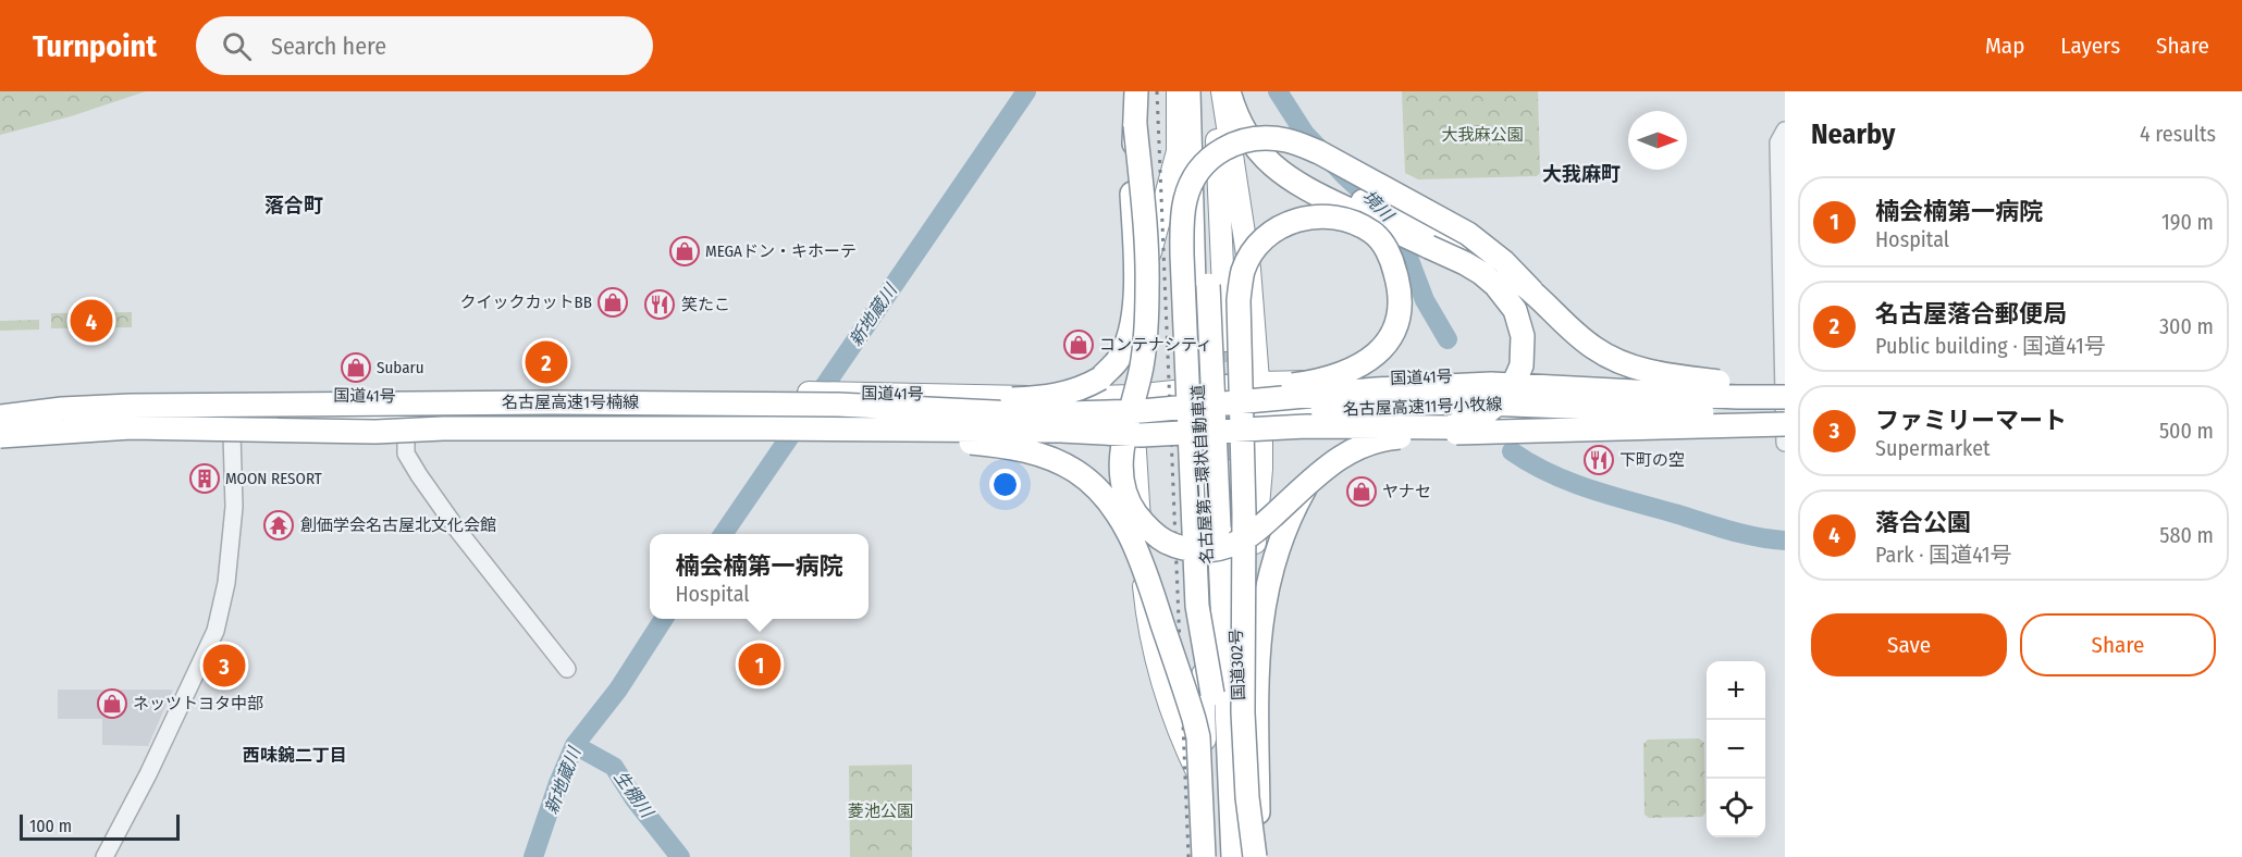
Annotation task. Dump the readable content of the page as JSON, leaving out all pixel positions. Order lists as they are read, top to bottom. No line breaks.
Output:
{"streets":{"highway":["国道41号","名古屋高速1号楠線","名古屋高速11号小牧線","名古屋第二環状自動車道","国道302号"]},"crossings":[["国道41号","名古屋高速1号楠線"],["国道41号","名古屋高速11号小牧線"],["名古屋高速1号楠線","名古屋高速11号小牧線"]],"districts":["大我麻町","落合町","西味鋺二丁目"],"water":["境川","新地蔵川","生棚川"],"parks":["大我麻公園","菱池公園"],"places":{"shop":["MEGAドン・キホーテ","クイックカットBB","コンテナシティ","Subaru","ヤナセ","ネッツトヨタ中部"],"restaurant":["笑たこ","下町の空"],"building":["MOON RESORT"],"temple":["創価学会名古屋北文化会館"]},"scale_bar":"100 m","north":"right","page":{"header":"Turnpoint","search":"Search here","nav":["Map","Layers","Share"],"heading":["Nearby","4 results"],"list":[{"mark":"1","name":"楠会楠第一病院","note":"Hospital","value":"190 m"},{"mark":"2","name":"名古屋落合郵便局","note":"Public building · 国道41号","value":"300 m"},{"mark":"3","name":"ファミリーマート","note":"Supermarket","value":"500 m"},{"mark":"4","name":"落合公園","note":"Park · 国道41号","value":"580 m"}],"pins":["4","2","1","3"],"popup":["楠会楠第一病院","Hospital"],"buttons":["Save","Share"],"map_buttons":["+","−"],"scale":"100 m"}}
